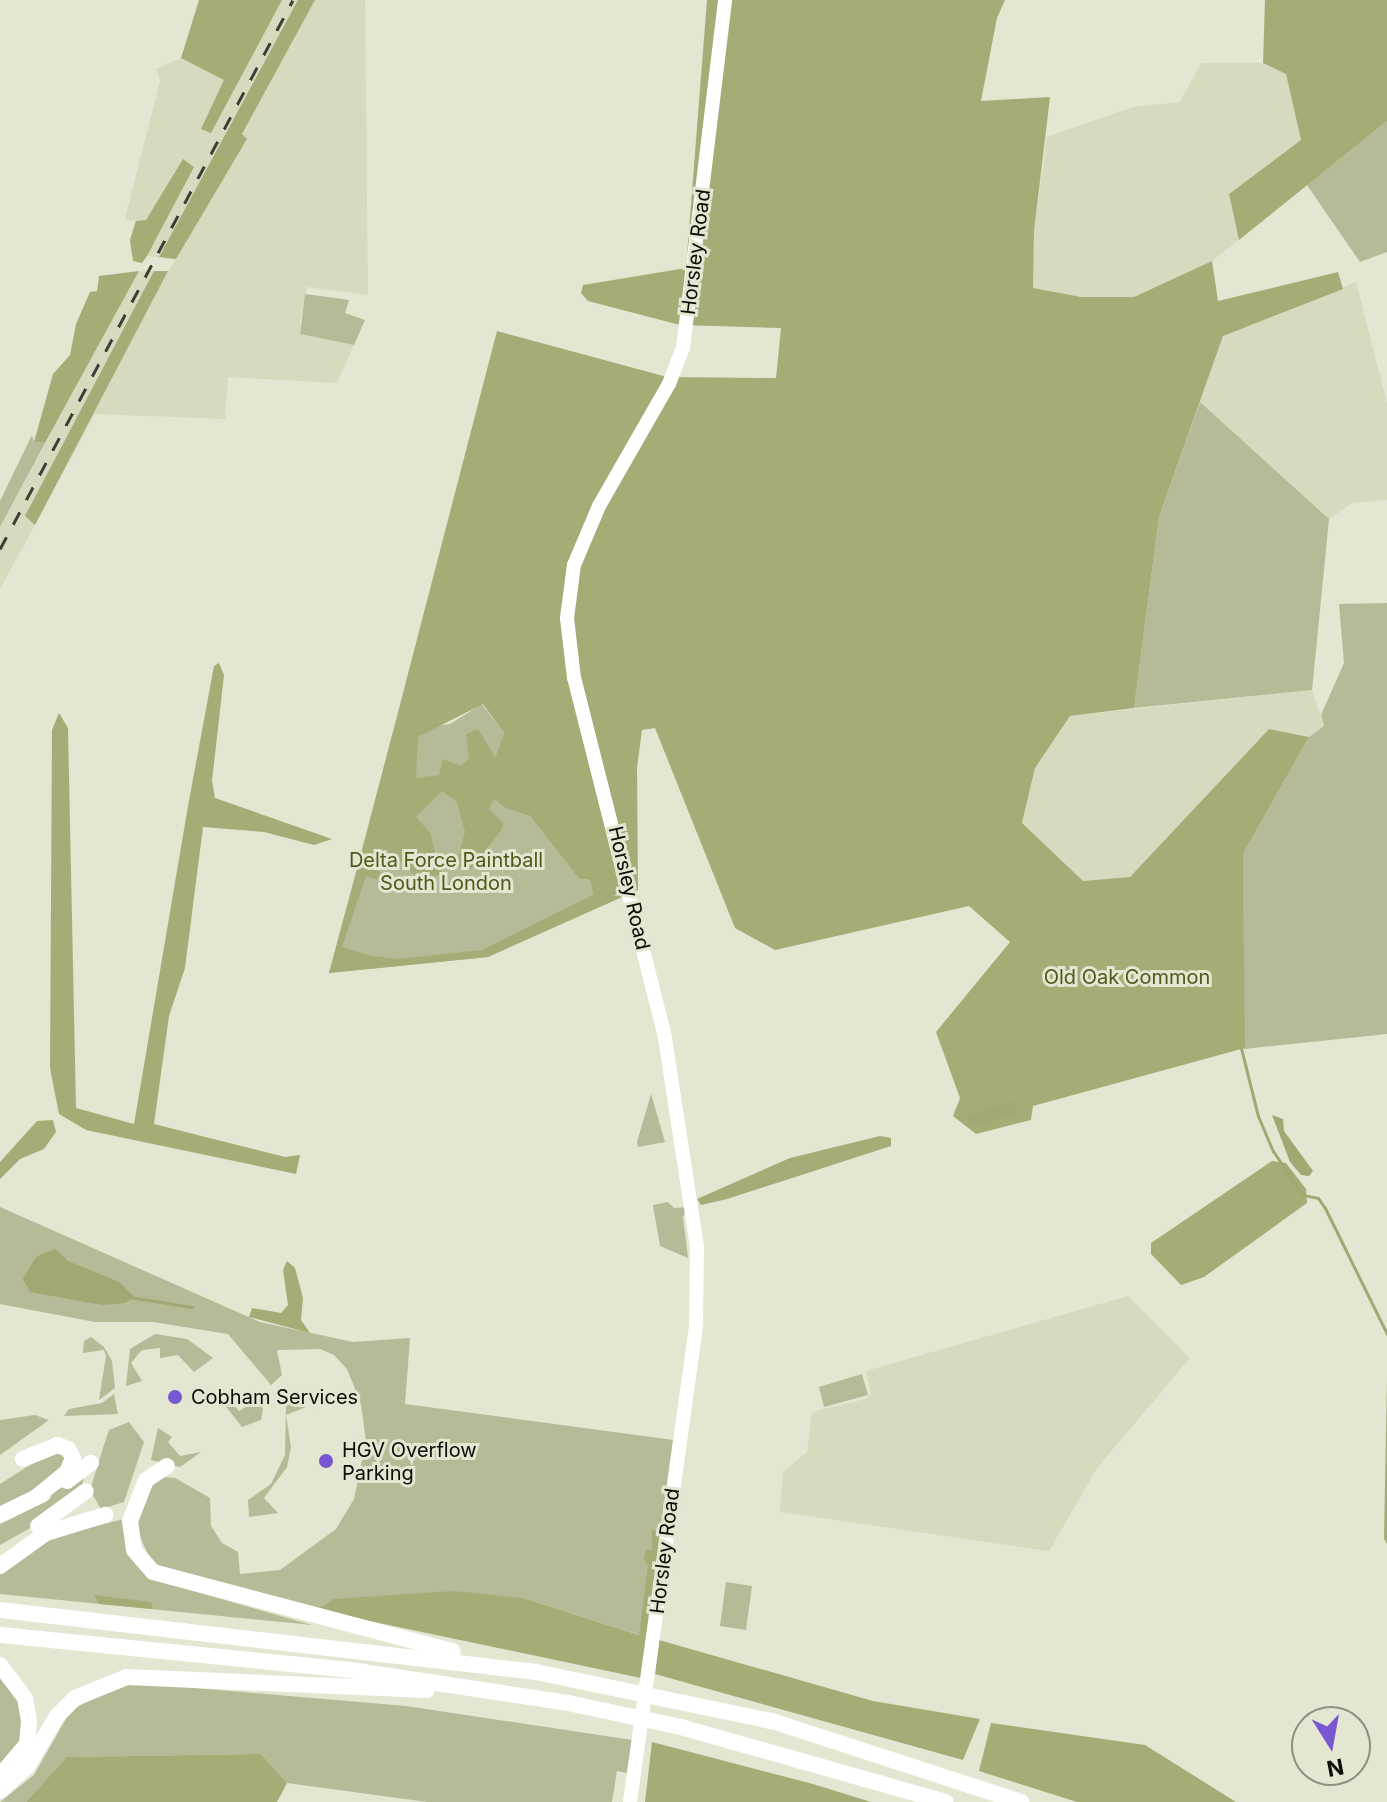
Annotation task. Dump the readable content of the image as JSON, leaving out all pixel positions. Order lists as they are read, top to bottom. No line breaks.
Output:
{"streets":{"street":["Horsley Road"]},"parks":["Delta Force Paintball South London","Old Oak Common"],"places":["Cobham Services","HGV Overflow Parking"],"north":"bottom"}
